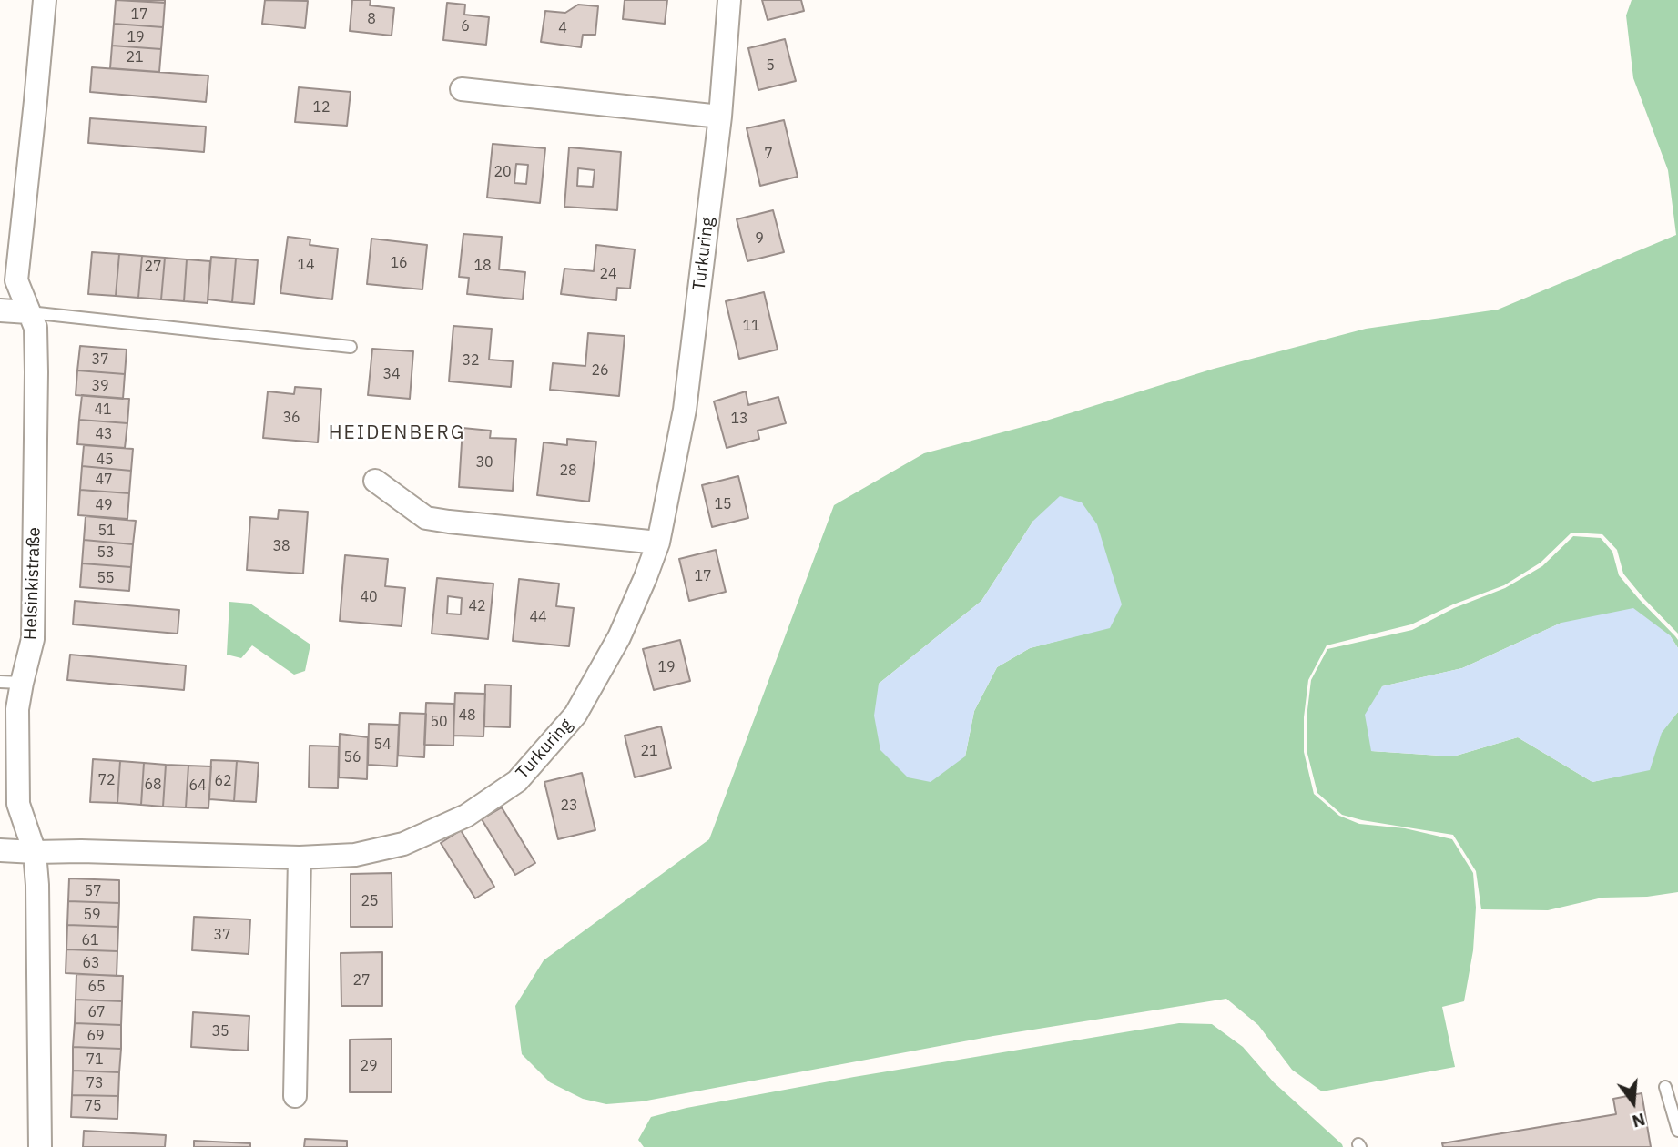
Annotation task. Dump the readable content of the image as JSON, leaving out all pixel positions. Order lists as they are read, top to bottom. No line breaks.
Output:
{"streets":{"street":["Turkuring","Helsinkistraße"]},"crossings":[["Turkuring","Helsinkistraße"]],"districts":["HEIDENBERG"],"house_numbers":["17","8","6","4","19","21","5","12","7","20","9","16","14","18","27","24","11","37","32","26","34","39","41","36","13","43","45","30","28","47","15","49","51","38","53","17","55","40","42","44","19","48","50","54","21","56","72","62","68","64","23","57","25","59","37","61","63","27","65","67","35","69","71","29","73","75"],"north":"bottom"}
